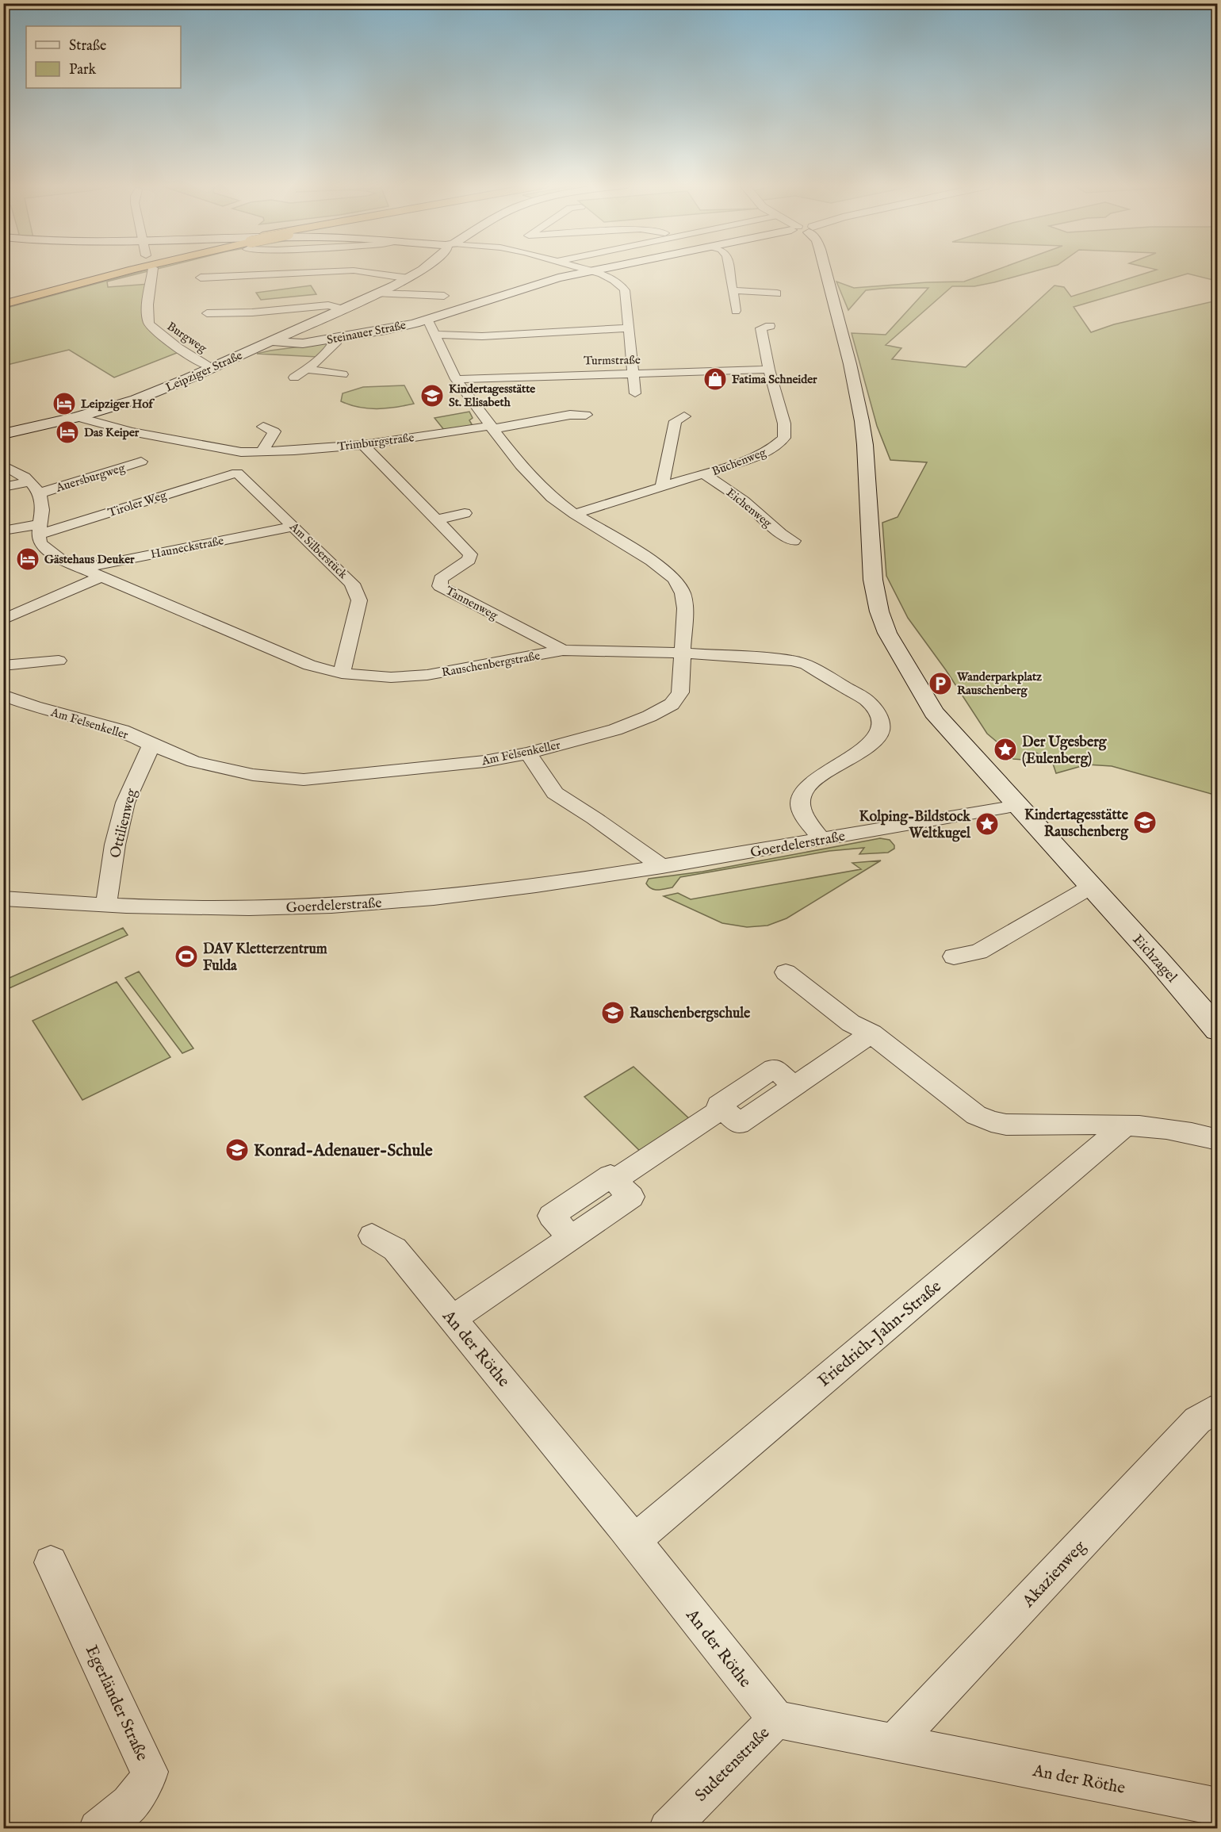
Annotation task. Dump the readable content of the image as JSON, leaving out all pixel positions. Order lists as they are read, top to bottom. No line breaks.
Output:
{"streets":{"main road":["Steinauer Straße","Leipziger Straße","Eichzagel"],"street":["Burgweg","Turmstraße","Trimburgstraße","Buchenweg","Auersburgweg","Tiroler Weg","Eichenweg","Hauneckstraße","Am Silberstück","Tannenweg","Rauschenbergstraße","Am Felsenkeller","Ottilienweg","Goerdelerstraße","Friedrich-Jahn-Straße","An der Röthe","Akazienweg","Egerländer Straße","Sudetenstraße"]},"crossings":[["Steinauer Straße","Leipziger Straße"],["Steinauer Straße","Am Felsenkeller"],["Burgweg","Leipziger Straße"],["Turmstraße","Buchenweg"],["Turmstraße","Am Felsenkeller"],["Leipziger Straße","Trimburgstraße"],["Trimburgstraße","Tannenweg"],["Trimburgstraße","Am Felsenkeller"],["Buchenweg","Eichenweg"],["Buchenweg","Am Felsenkeller"],["Tiroler Weg","Am Silberstück"],["Tiroler Weg","Rauschenbergstraße"],["Hauneckstraße","Am Silberstück"],["Hauneckstraße","Rauschenbergstraße"],["Am Silberstück","Rauschenbergstraße"],["Tannenweg","Rauschenbergstraße"],["Rauschenbergstraße","Am Felsenkeller"],["Rauschenbergstraße","Goerdelerstraße"],["Am Felsenkeller","Ottilienweg"],["Ottilienweg","Goerdelerstraße"],["Goerdelerstraße","Eichzagel"],["Friedrich-Jahn-Straße","An der Röthe"],["An der Röthe","Akazienweg"],["An der Röthe","Sudetenstraße"]],"places":{"shop":["Fatima Schneider"],"school or university":["Kindertagesstätte St. Elisabeth","Kindertagesstätte Rauschenberg","Rauschenbergschule","Konrad-Adenauer-Schule"],"hotel":["Leipziger Hof","Das Keiper","Gästehaus Deuker"],"parking":["Wanderparkplatz Rauschenberg"],"place":["Der Ugesberg (Eulenberg)","Kolping-Bildstock Weltkugel"],"sports":["DAV Kletterzentrum Fulda"]},"legend":["Straße","Park"]}
